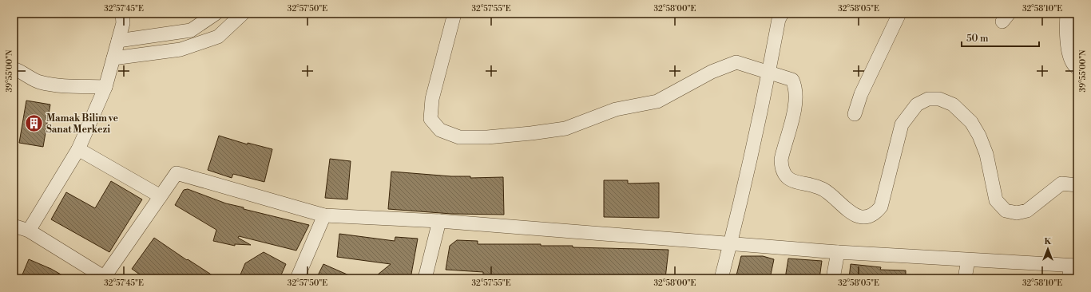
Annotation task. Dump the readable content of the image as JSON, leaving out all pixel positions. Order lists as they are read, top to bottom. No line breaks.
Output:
{"places":{"building":["Mamak Bilim ve Sanat Merkezi"]},"scale_bar":"50 m","north":"top","coordinates":["32°57'45\"E","32°57'50\"E","32°57'55\"E","32°58'00\"E","32°58'05\"E","32°58'10\"E","39°55'00\"N"]}
